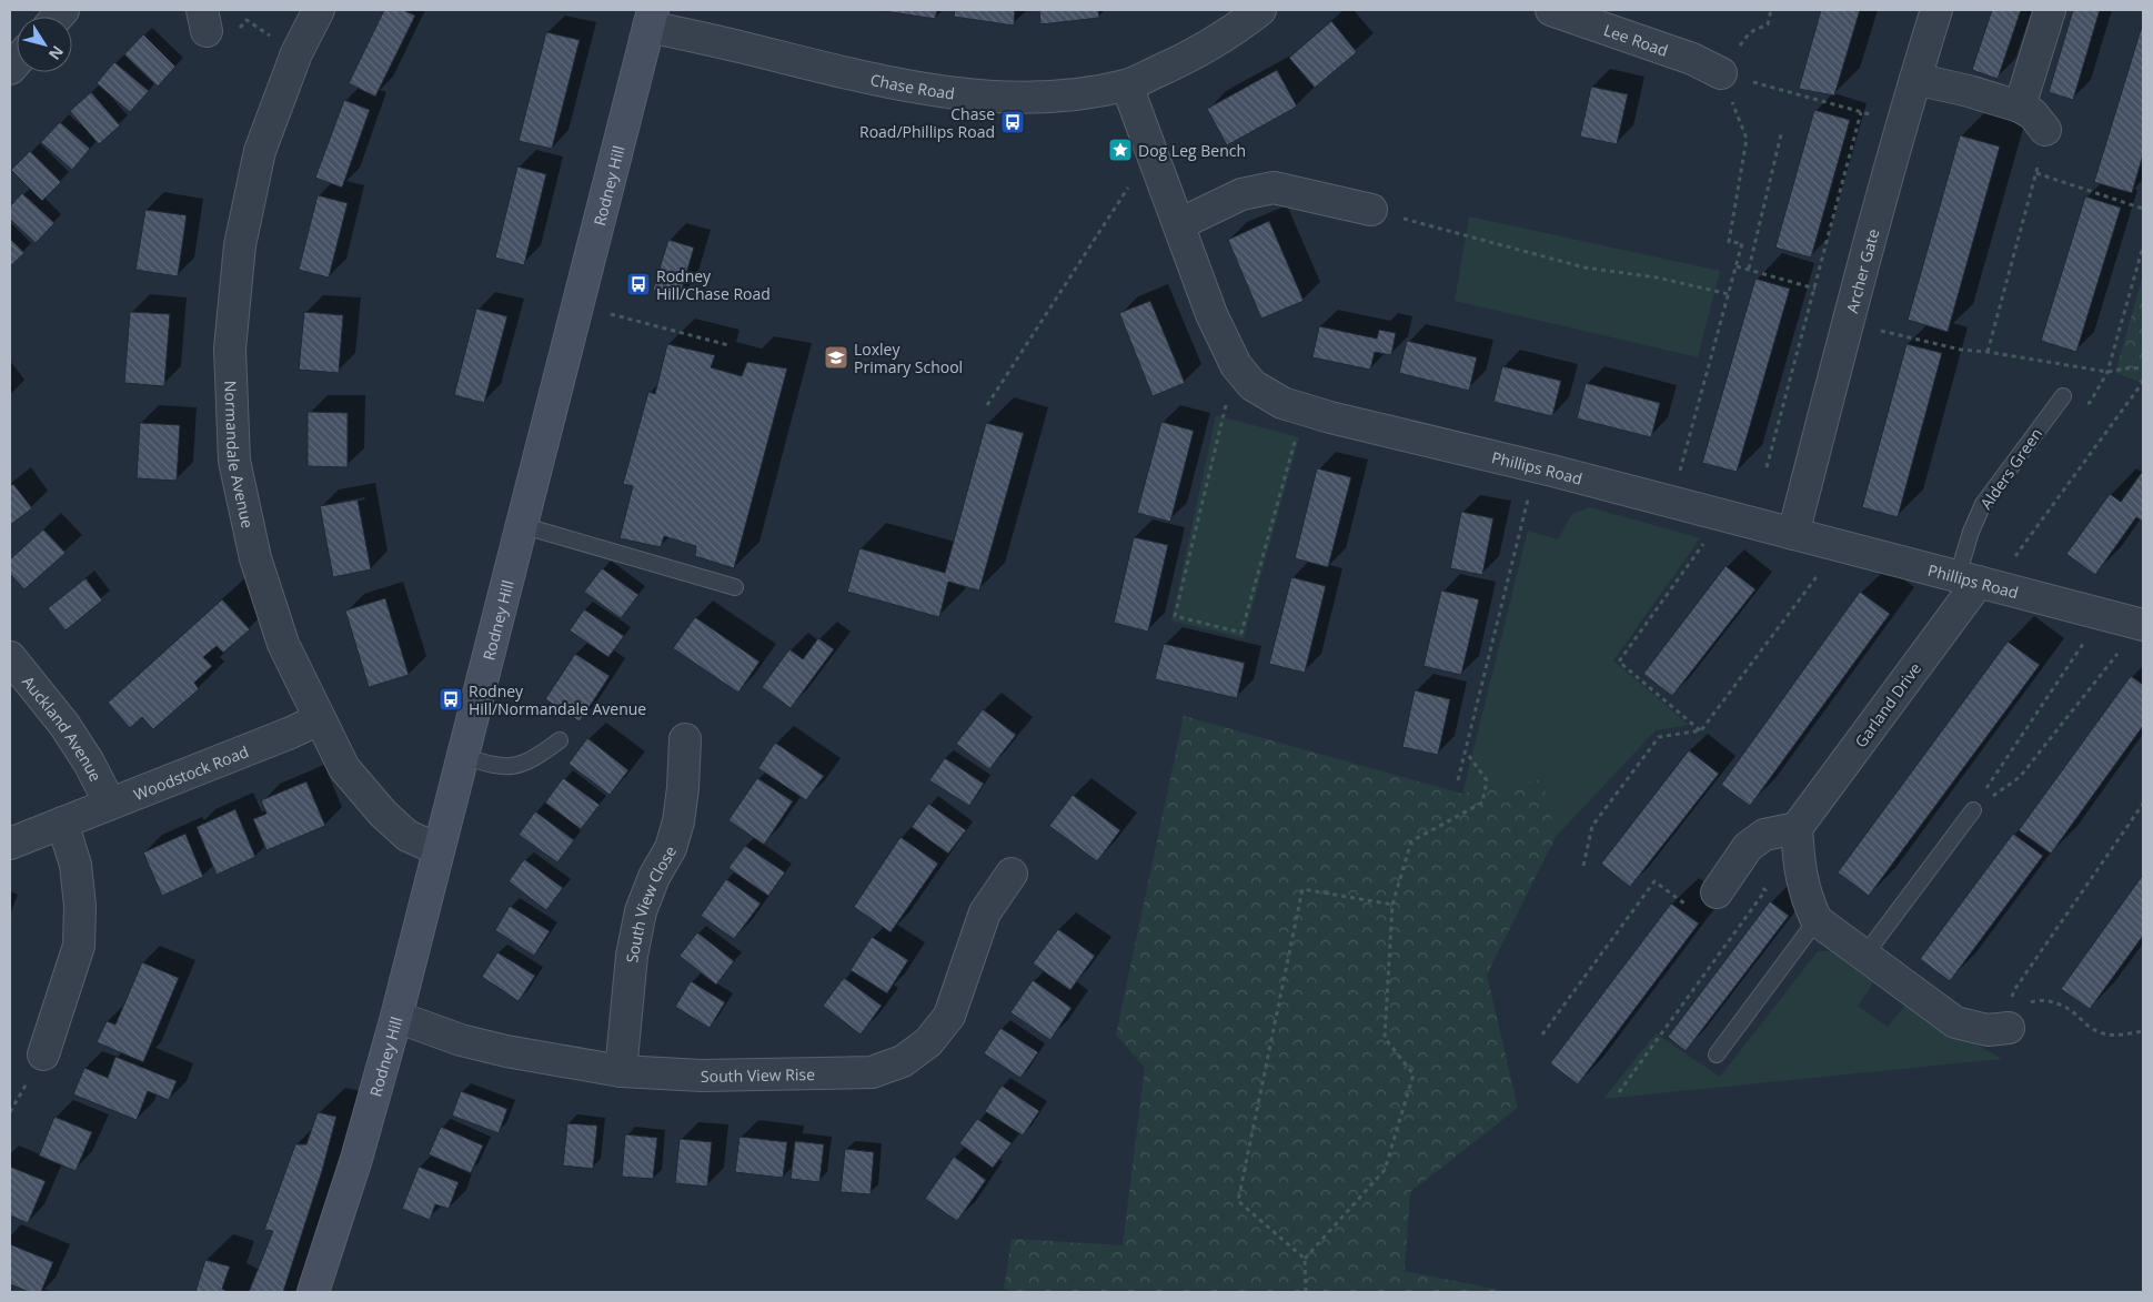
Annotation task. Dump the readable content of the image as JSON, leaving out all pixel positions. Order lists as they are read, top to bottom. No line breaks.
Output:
{"streets":{"street":["Lee Road","Chase Road","Rodney Hill","Archer Gate","Normandale Avenue","Phillips Road","Garland Drive","Auckland Avenue","Woodstock Road","South View Close","South View Rise"],"lane":["Alders Green"]},"crossings":[["Chase Road","Rodney Hill"],["Chase Road","Phillips Road"],["Rodney Hill","Normandale Avenue"],["Rodney Hill","South View Rise"],["Archer Gate","Phillips Road"],["Normandale Avenue","Woodstock Road"],["Phillips Road","Alders Green"],["Phillips Road","Garland Drive"],["Alders Green","Garland Drive"],["Auckland Avenue","Woodstock Road"],["South View Close","South View Rise"]],"places":{"bus stop":["Chase Road/Phillips Road","Rodney Hill/Chase Road","Rodney Hill/Normandale Avenue"],"place":["Dog Leg Bench"],"school or university":["Loxley Primary School"]},"north":"bottom right"}
